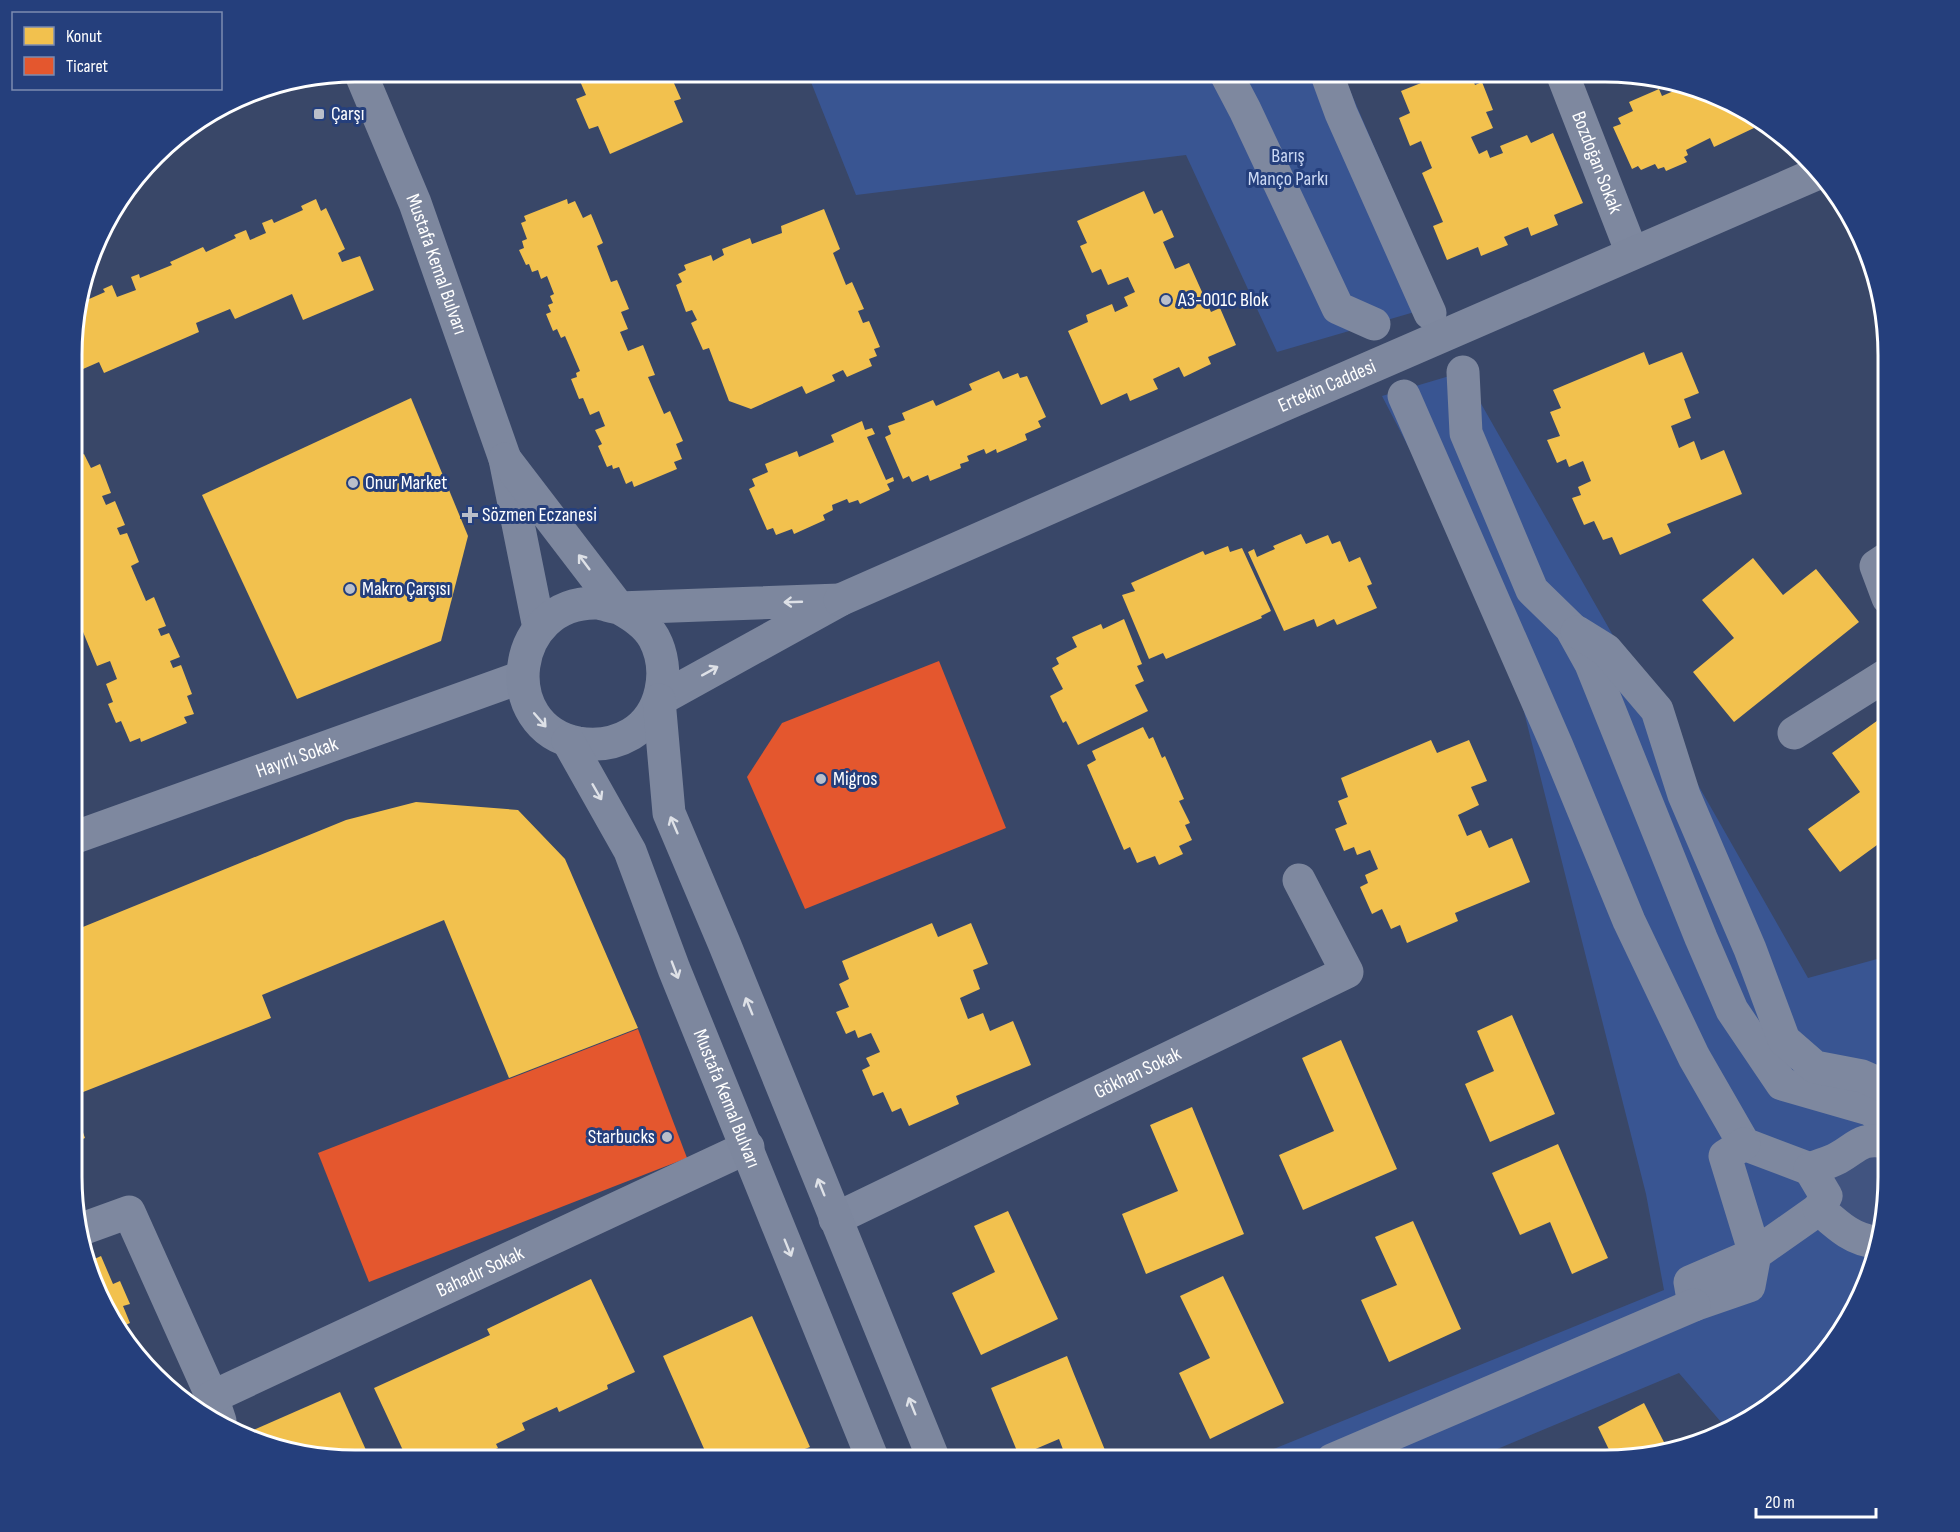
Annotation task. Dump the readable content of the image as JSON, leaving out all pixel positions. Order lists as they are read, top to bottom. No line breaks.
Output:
{"streets":{"main road":["Mustafa Kemal Bulvarı","Ertekin Caddesi"],"street":["Bozdoğan Sokak","Hayırlı Sokak","Gökhan Sokak","Bahadır Sokak"]},"crossings":[["Bozdoğan Sokak","Ertekin Caddesi"],["Mustafa Kemal Bulvarı","Ertekin Caddesi"],["Mustafa Kemal Bulvarı","Hayırlı Sokak"],["Mustafa Kemal Bulvarı","Bahadır Sokak"],["Ertekin Caddesi","Hayırlı Sokak"]],"parks":["Barış Manço Parkı"],"places":{"transit":["Çarşı"],"other":["A3-001C Blok","Onur Market","Makro Çarşısı","Migros","Starbucks"],"health":["Sözmen Eczanesi"]},"legend":["Konut","Ticaret"],"scale_bar":"20 m"}
